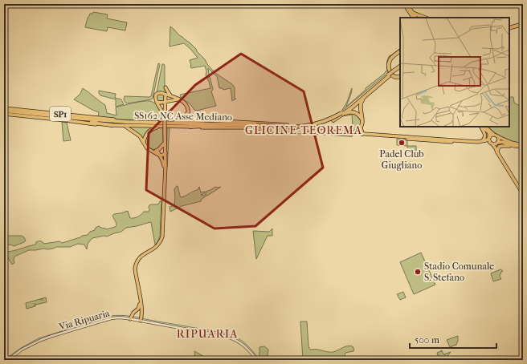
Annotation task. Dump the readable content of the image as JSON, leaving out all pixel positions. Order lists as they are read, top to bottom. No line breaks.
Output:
{"streets":{"highway":["SS162 NC Asse Mediano"],"main road":["SP1"],"street":["Via Ripuaria"]},"crossings":[["SP1","SS162 NC Asse Mediano"]],"districts":["GLICINE-TEOREMA","RIPUARIA"],"places":["Padel Club Giugliano","Stadio Comunale S. Stefano"],"scale_bar":"500 m"}
